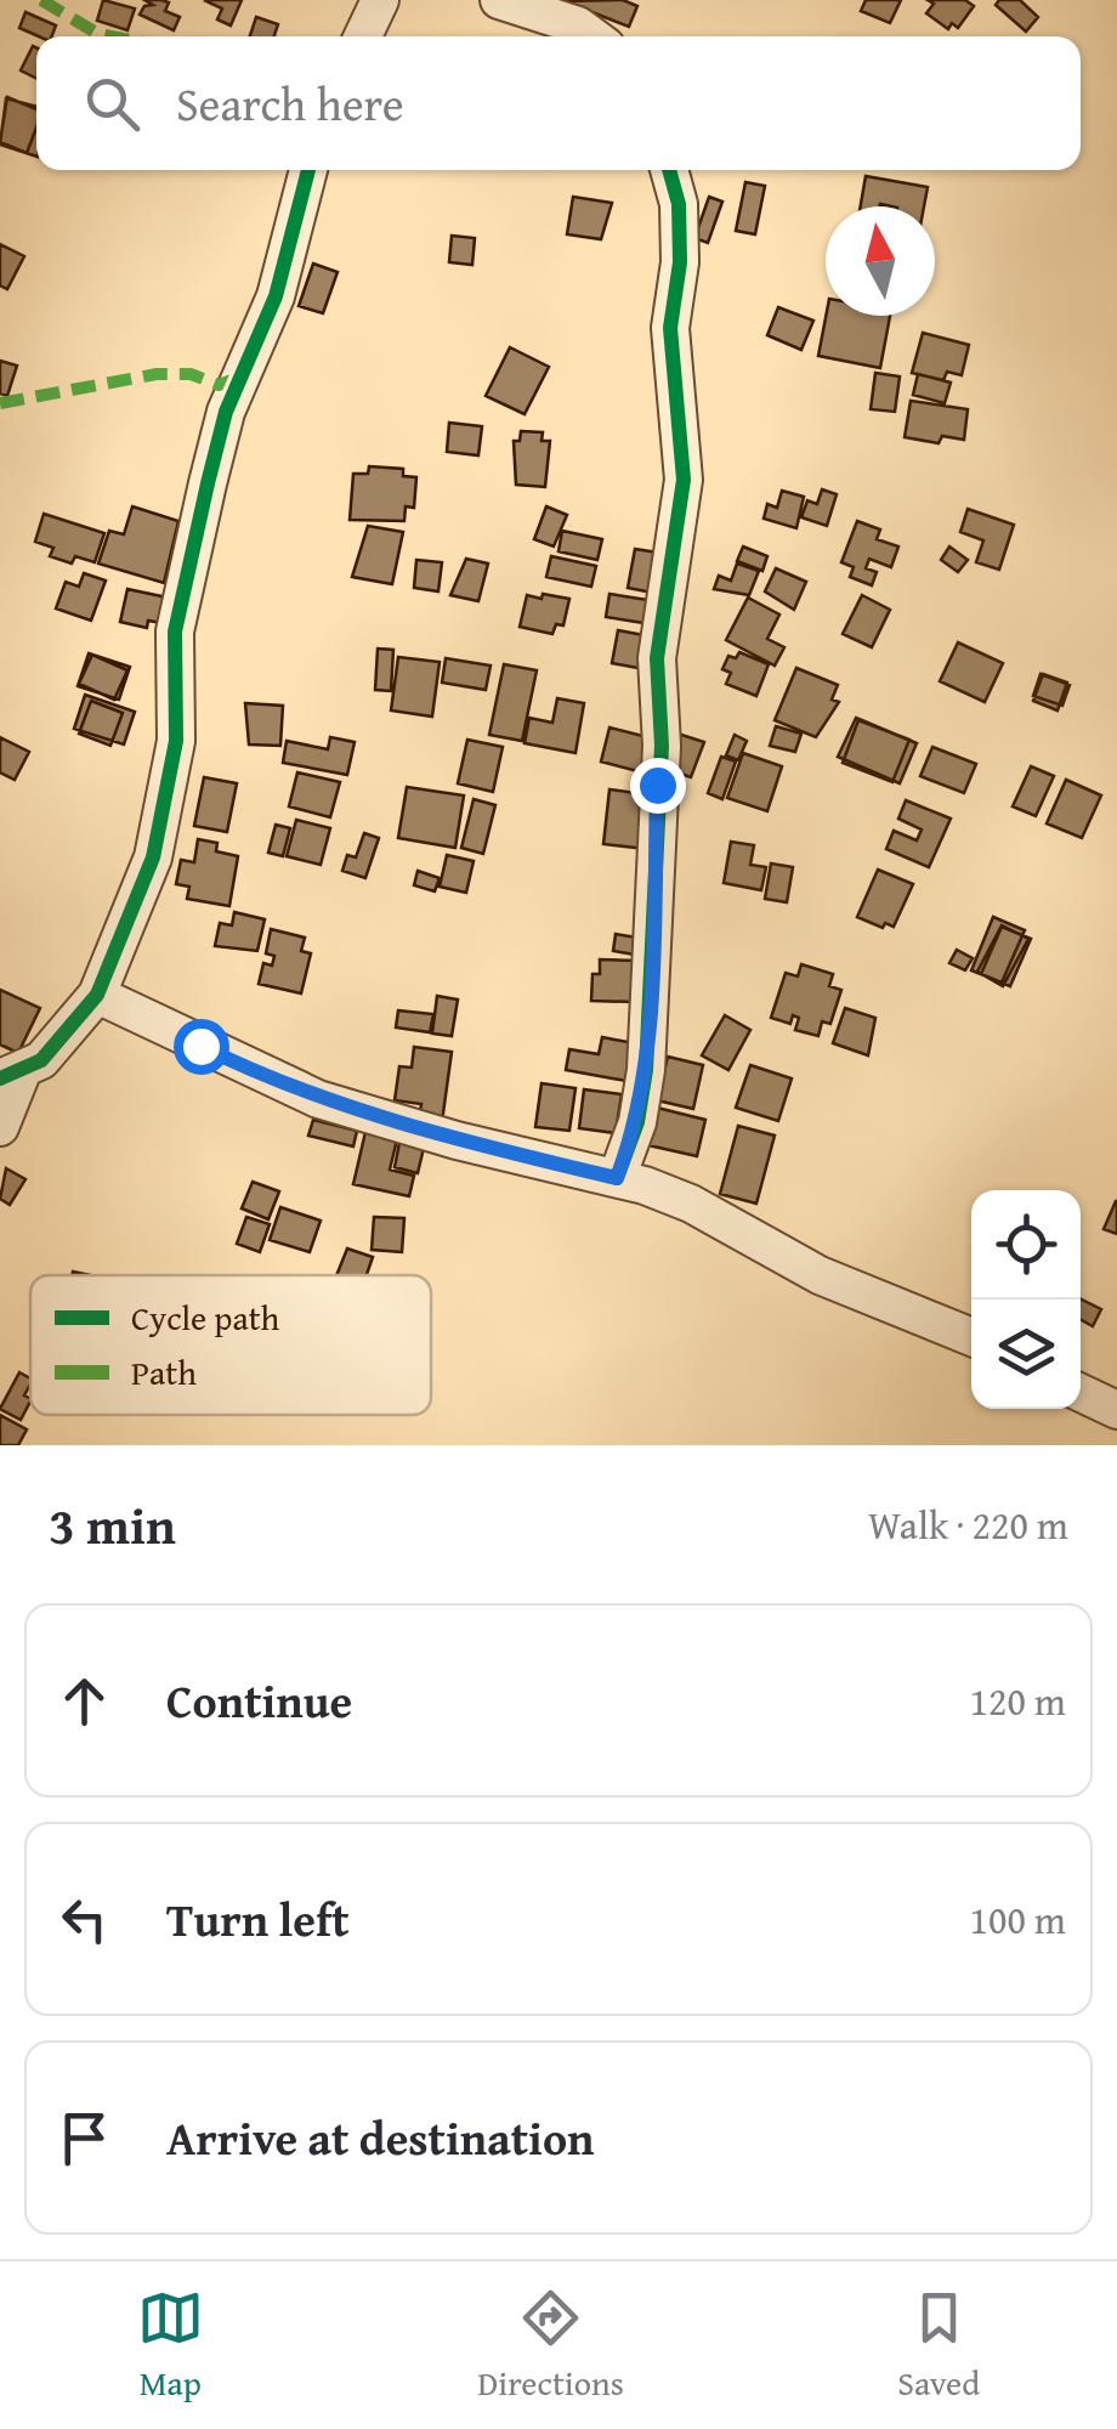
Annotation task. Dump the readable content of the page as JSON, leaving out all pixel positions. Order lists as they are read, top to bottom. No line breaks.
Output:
{"legend":["Cycle path","Path"],"north":"top","page":{"search":"Search here","heading":["3 min","Walk · 220 m"],"list":[["Continue","120 m"],["Turn left","100 m"],"Arrive at destination"],"nav":["Map","Directions","Saved"]}}
